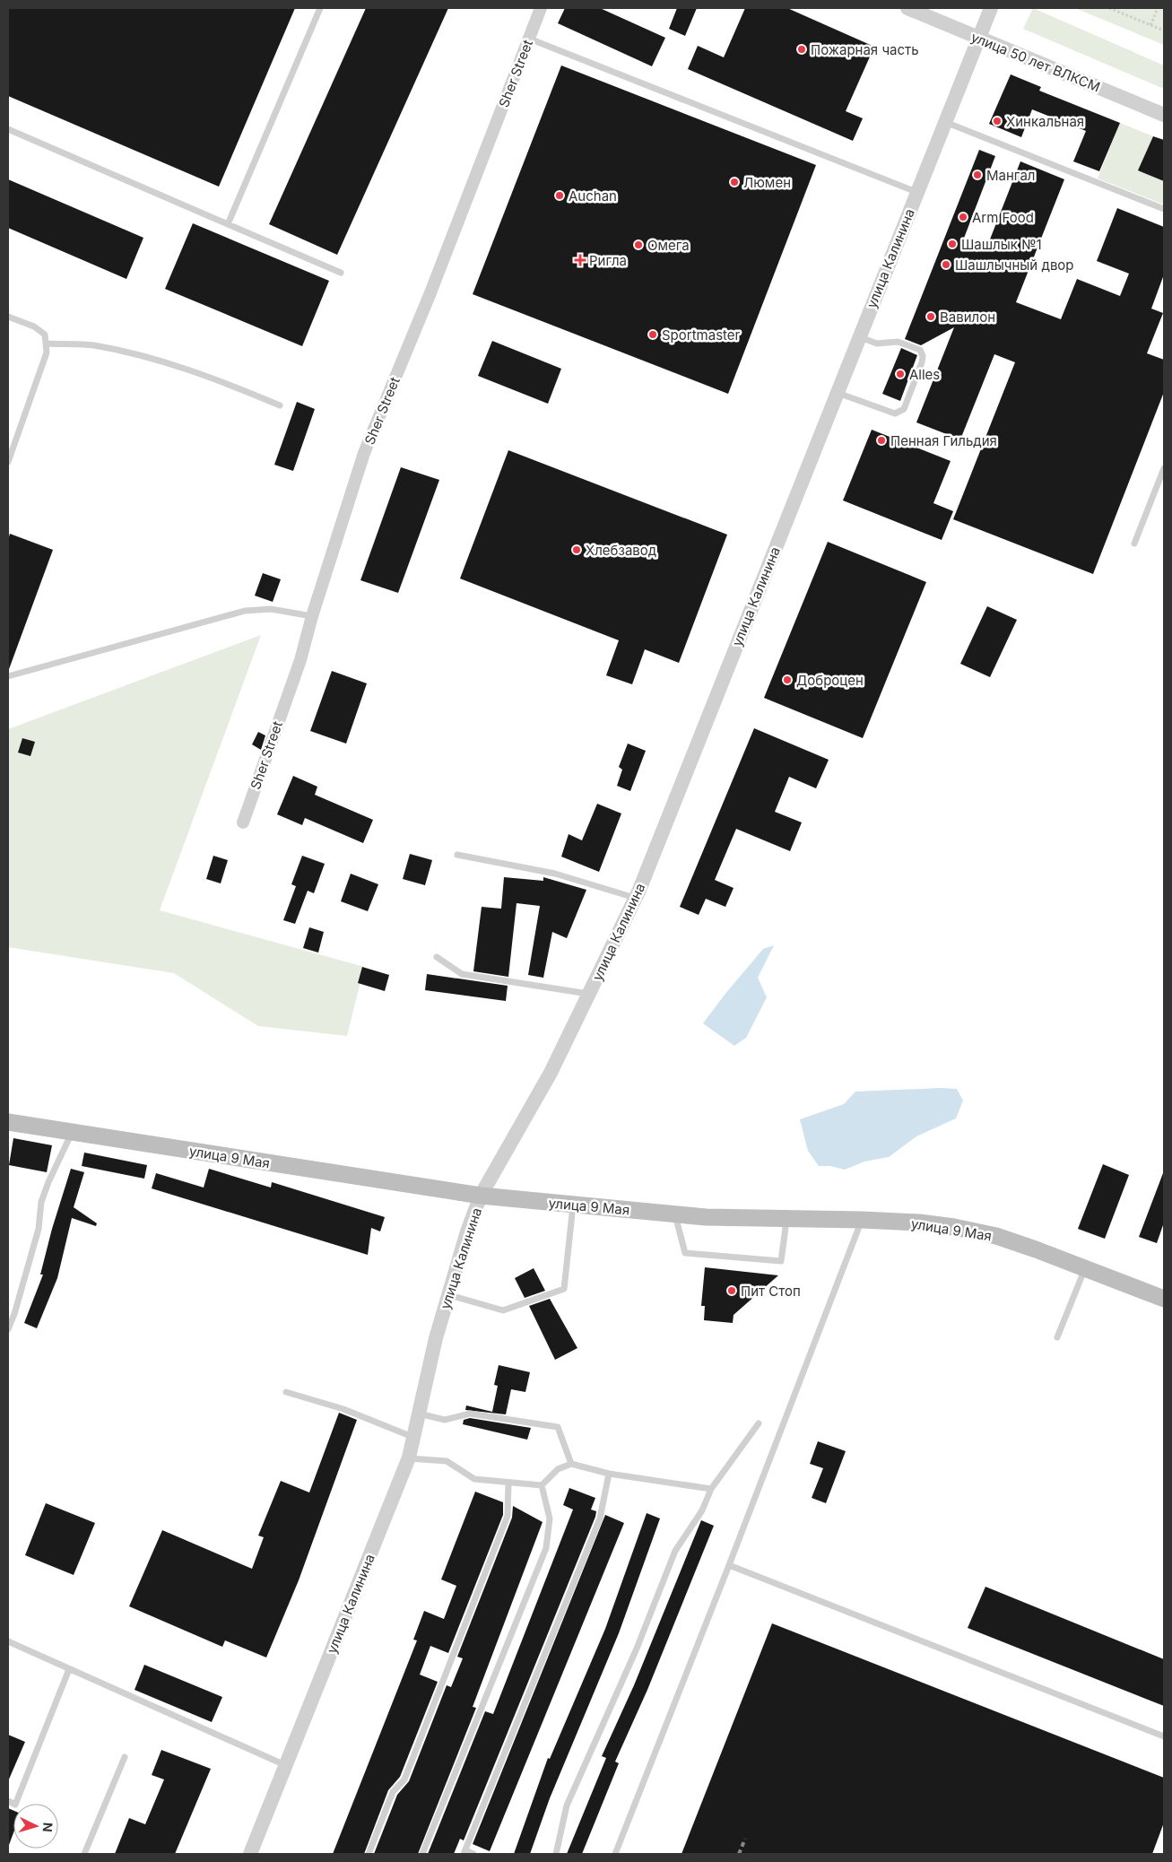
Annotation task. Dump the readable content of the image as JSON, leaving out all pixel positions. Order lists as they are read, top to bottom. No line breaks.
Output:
{"streets":{"main road":["улица 9 Мая"],"street":["улица 50 лет ВЛКСМ","Sher Street","улица Калинина"]},"crossings":[["улица 50 лет ВЛКСМ","улица Калинина"],["улица Калинина","улица 9 Мая"]],"places":{"other":["Пожарная часть","Хинкальная","Мангал","Люмен","Auchan","Arm Food","Шашлык №1","Омега","Шашлычный двор","Вавилон","Sportmaster","Alles","Пенная Гильдия","Хлебзавод","Доброцен","Пит Стоп"],"health":["Ригла"]},"north":"right"}
